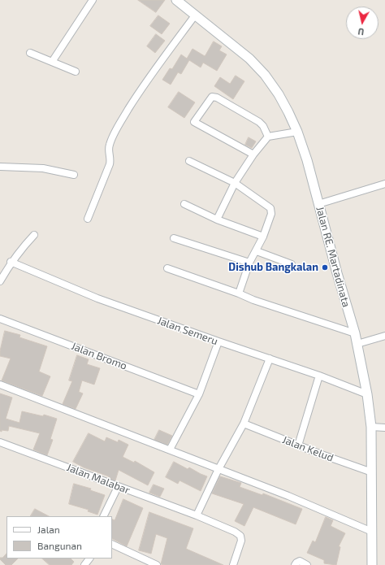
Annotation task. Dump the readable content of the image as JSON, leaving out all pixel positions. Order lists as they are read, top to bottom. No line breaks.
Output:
{"streets":{"main road":["Jalan RE. Martadinata"],"street":["Jalan Semeru","Jalan Bromo","Jalan Kelud","Jalan Malabar"]},"crossings":[["Jalan RE. Martadinata","Jalan Semeru"],["Jalan RE. Martadinata","Jalan Kelud"]],"places":["Dishub Bangkalan"],"legend":["Jalan","Bangunan"],"north":"bottom"}
